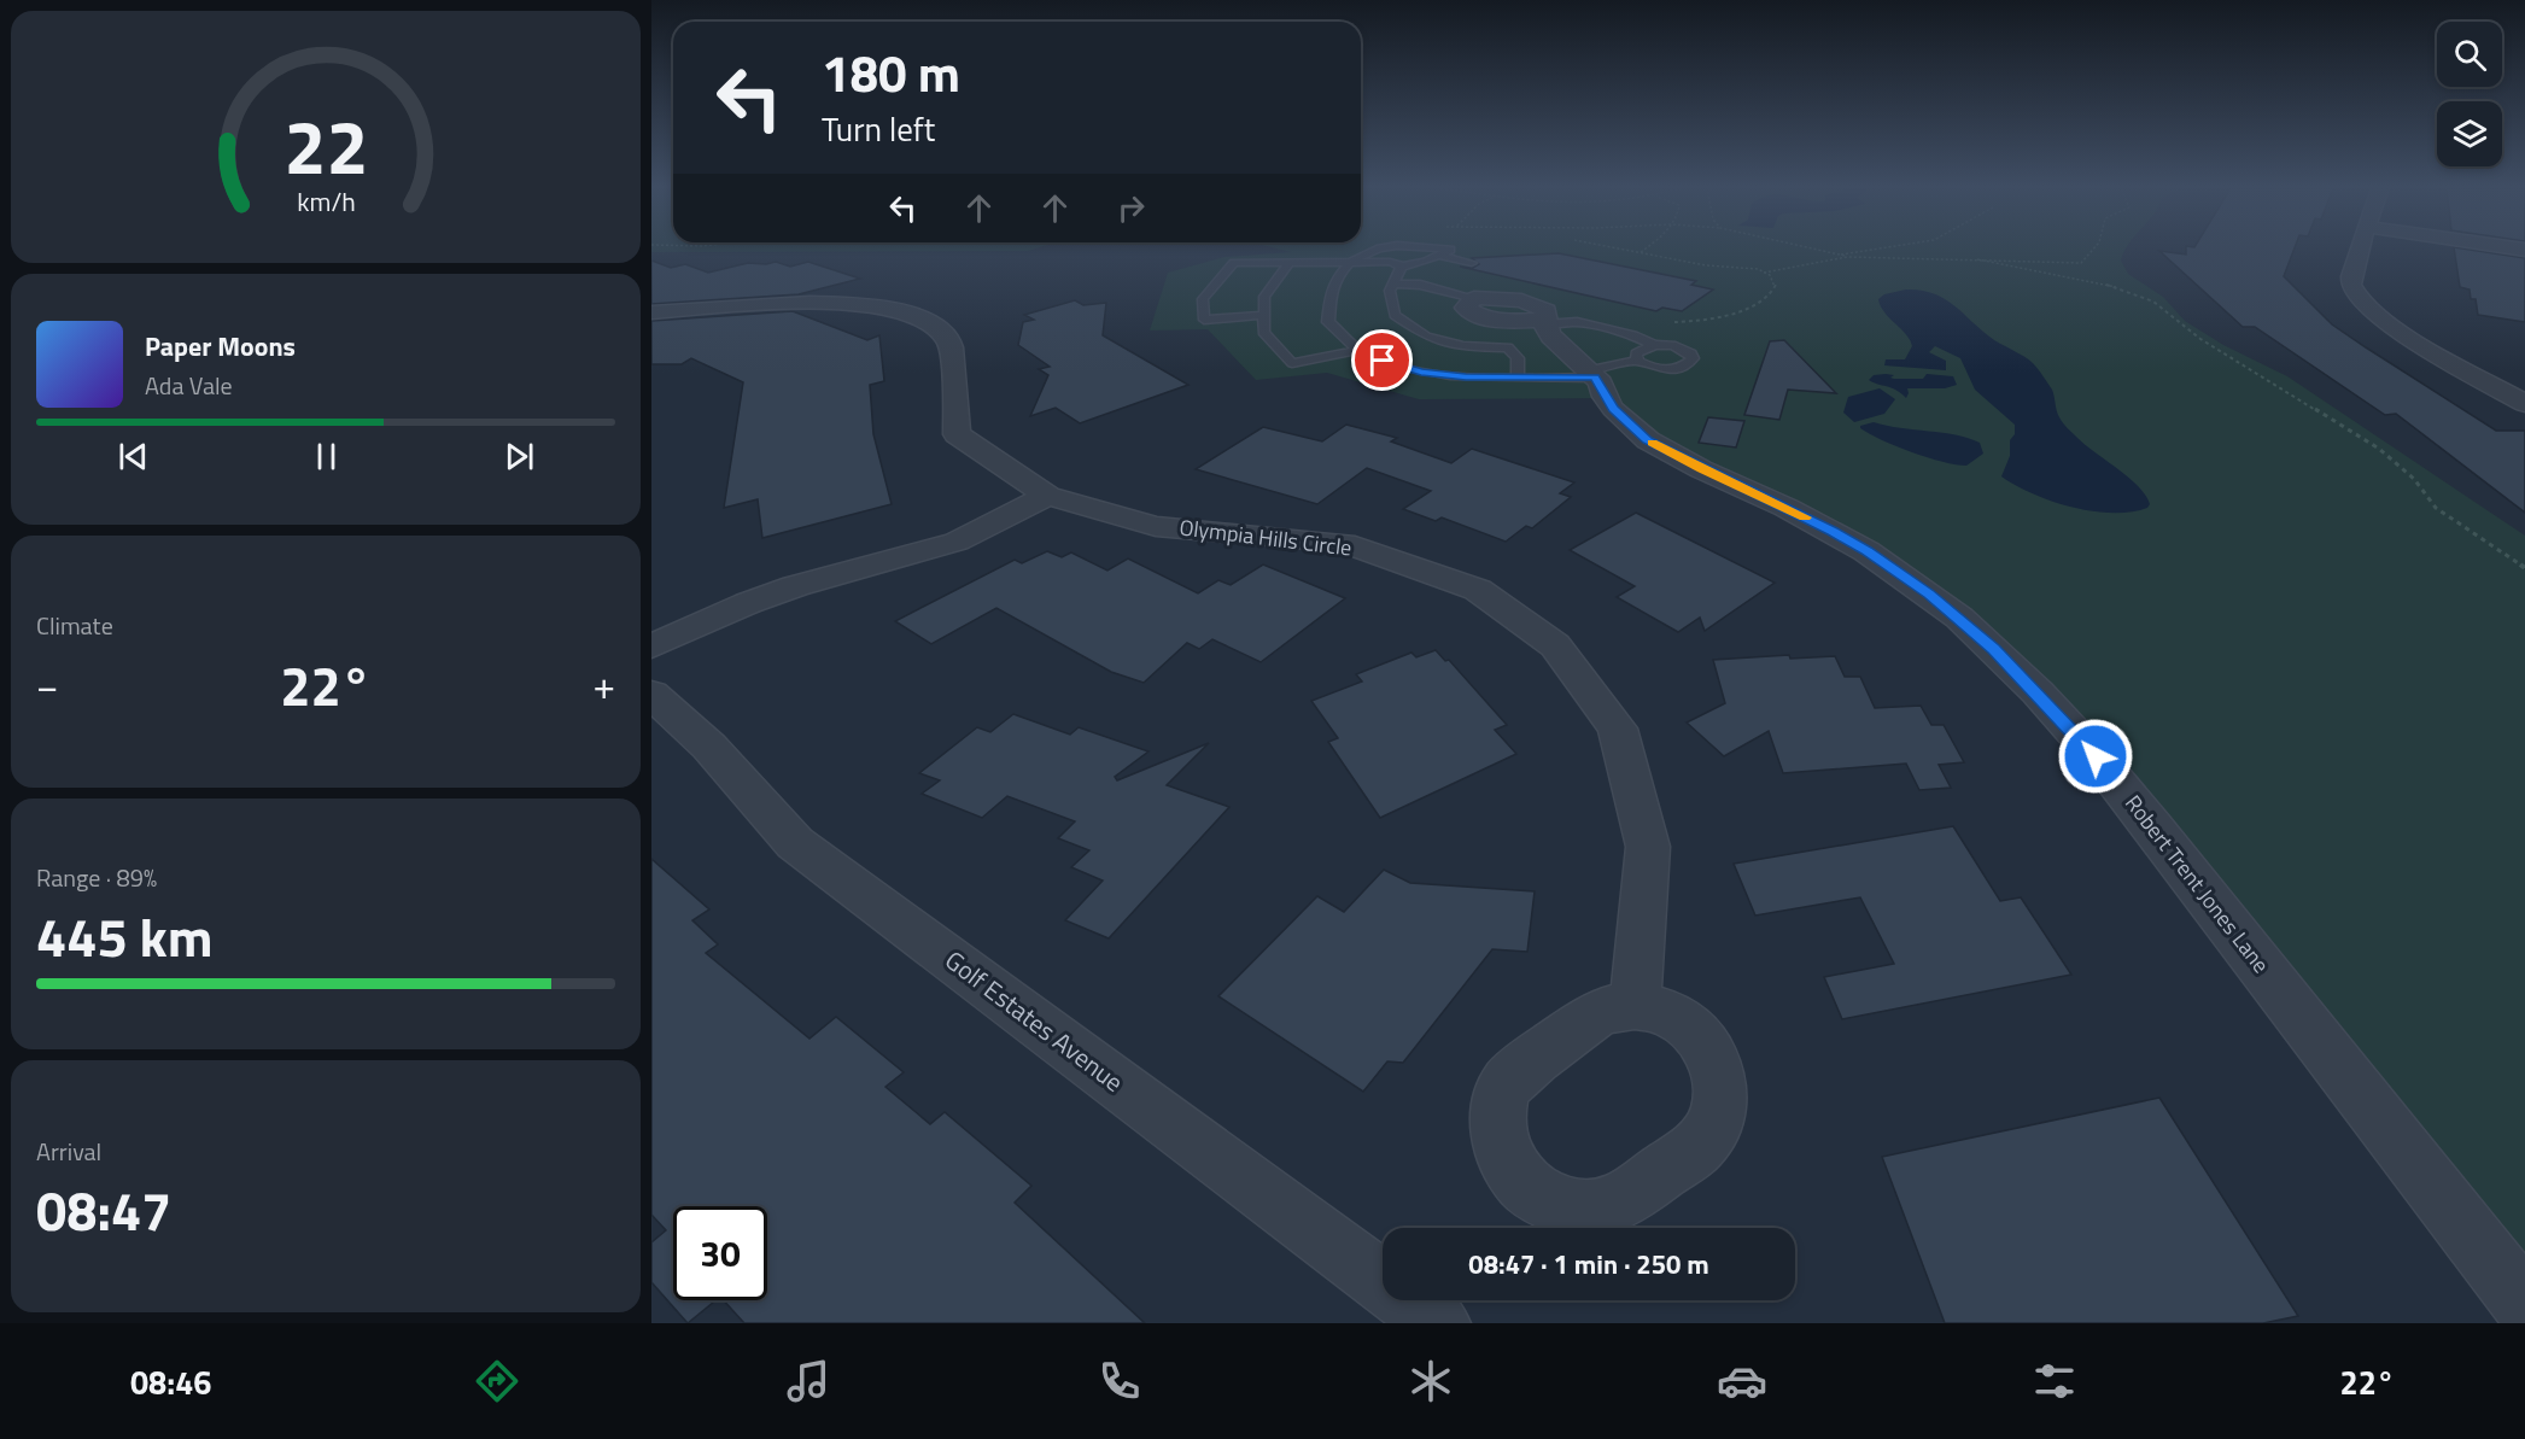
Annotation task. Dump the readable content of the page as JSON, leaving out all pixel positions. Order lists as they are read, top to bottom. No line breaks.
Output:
{"streets":{"street":["Olympia Hills Circle","Robert Trent Jones Lane","Golf Estates Avenue"]},"page":{"turn":["180 m","Turn left"],"song":["Paper Moons","Ada Vale"],"tile":["Climate",["Range · 89%","445 km"],["Arrival","08:47"]],"heat":["−","22°","+"],"limit":"30","trip":"08:47 · 1 min · 250 m","tabs":["08:46","22°"],"gauge":["22","km/h"]}}
